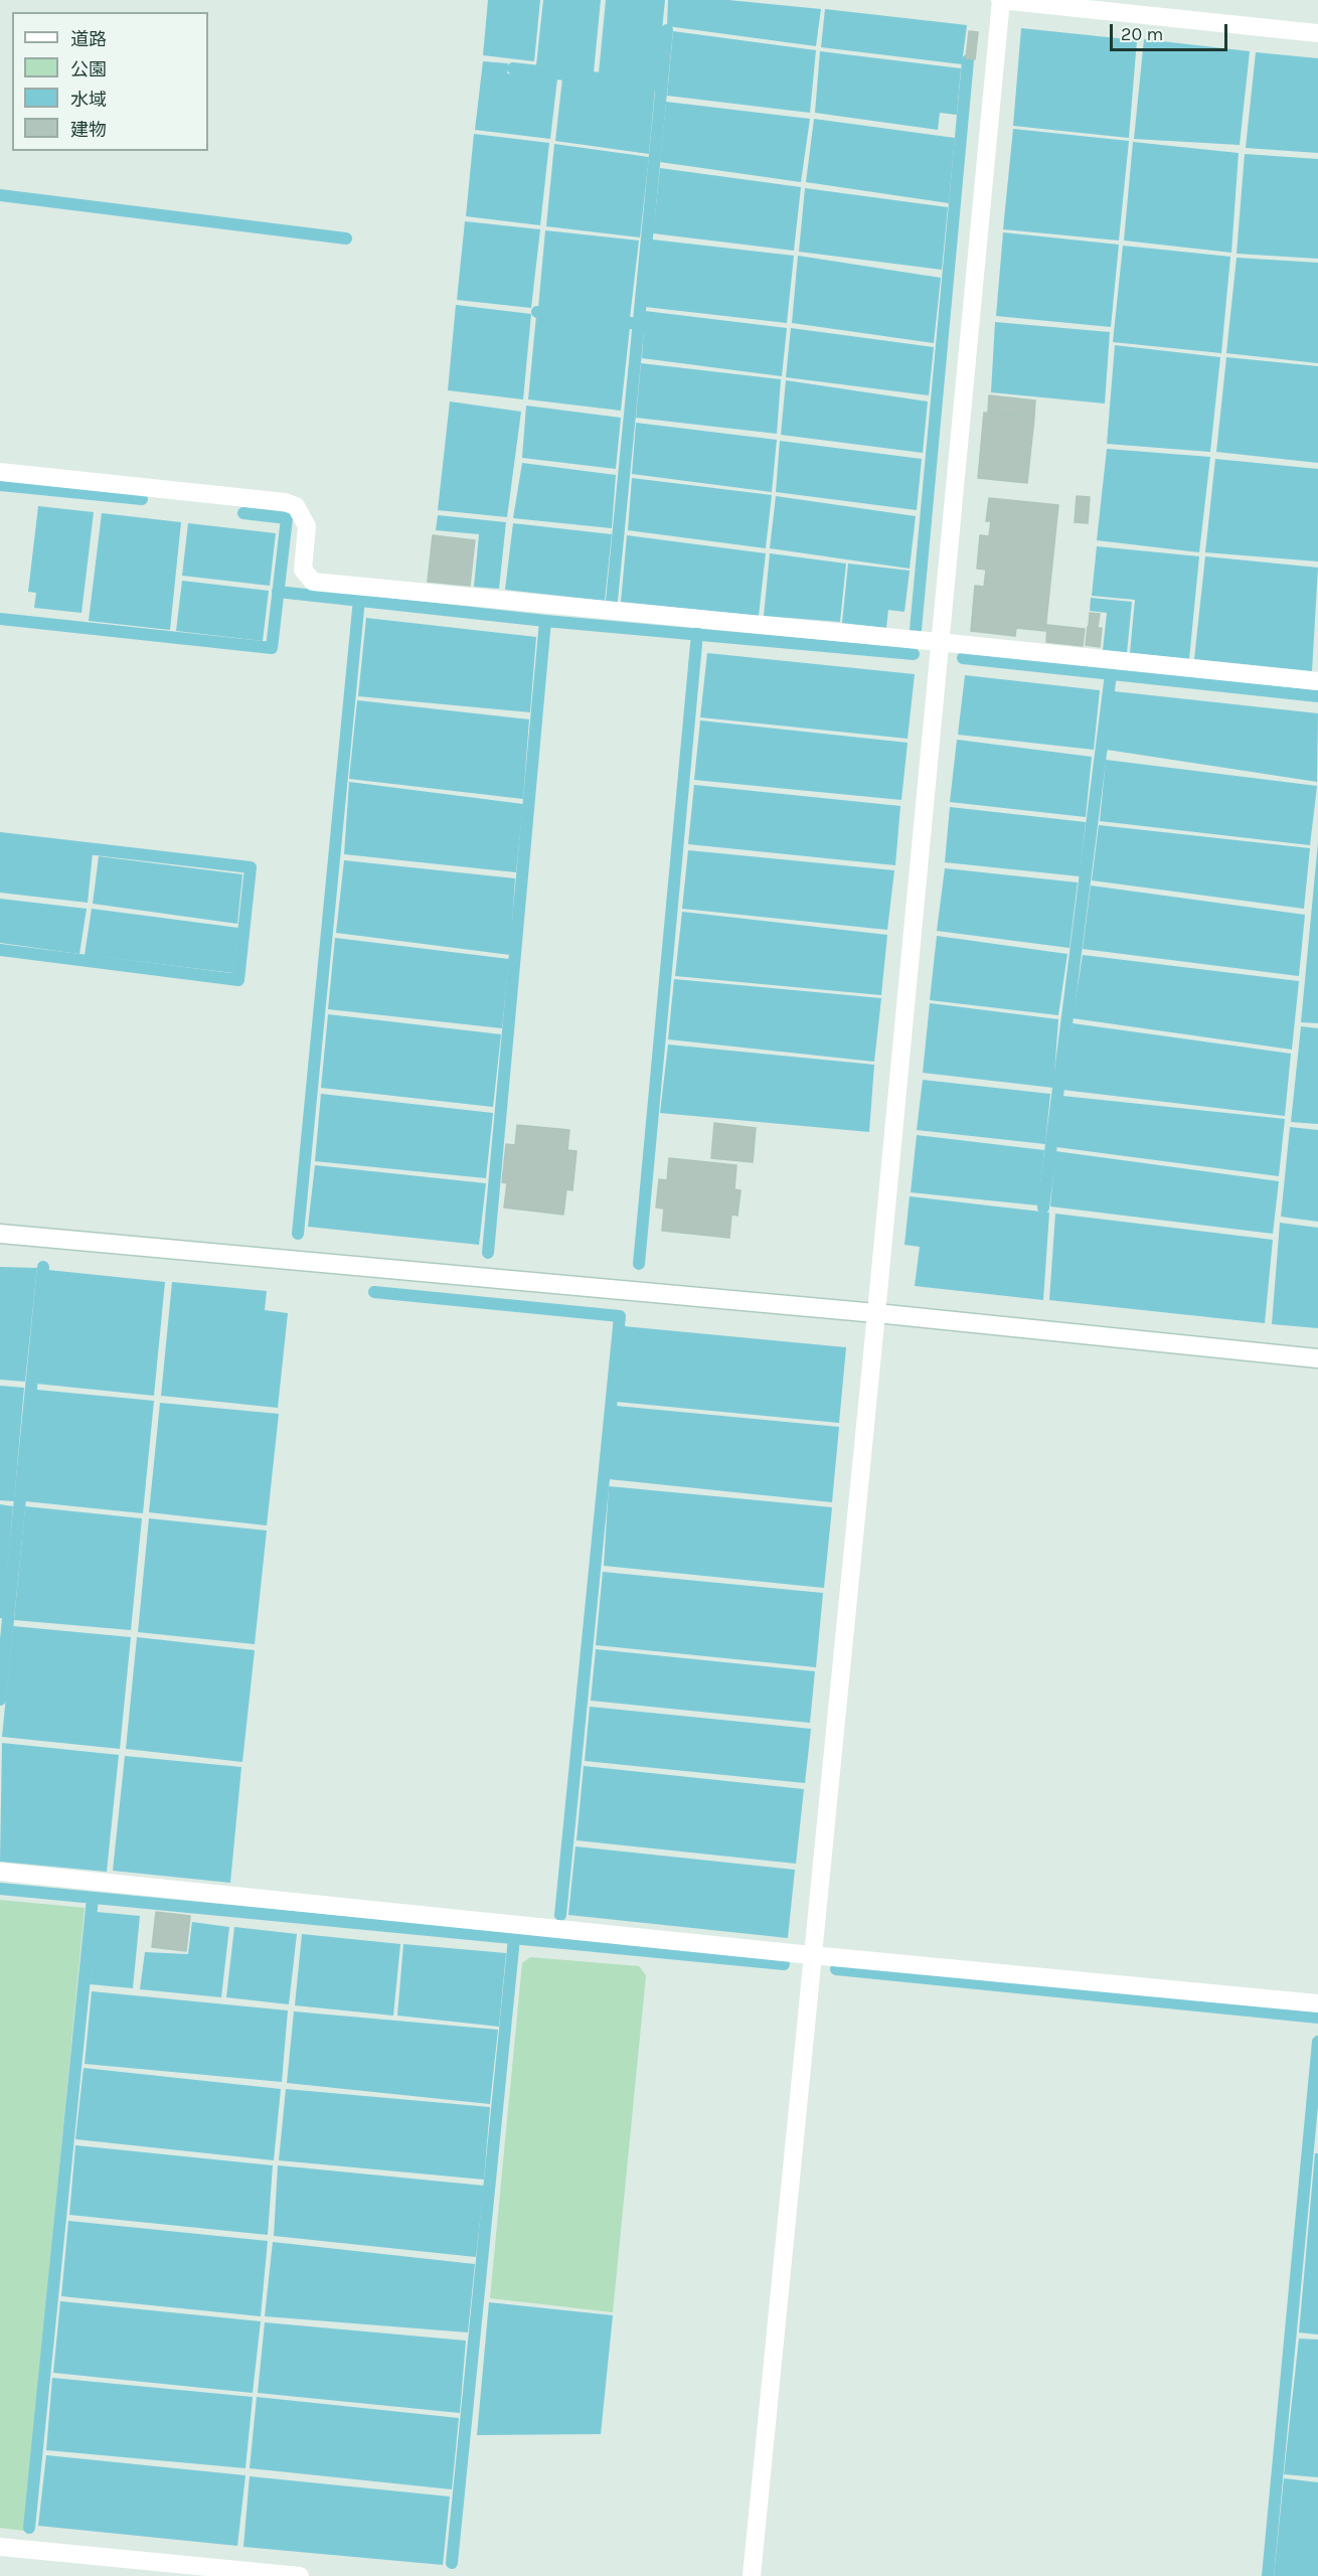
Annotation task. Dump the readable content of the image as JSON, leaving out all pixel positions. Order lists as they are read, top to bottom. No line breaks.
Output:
{"legend":["道路","公園","水域","建物"],"scale_bar":"20 m"}
